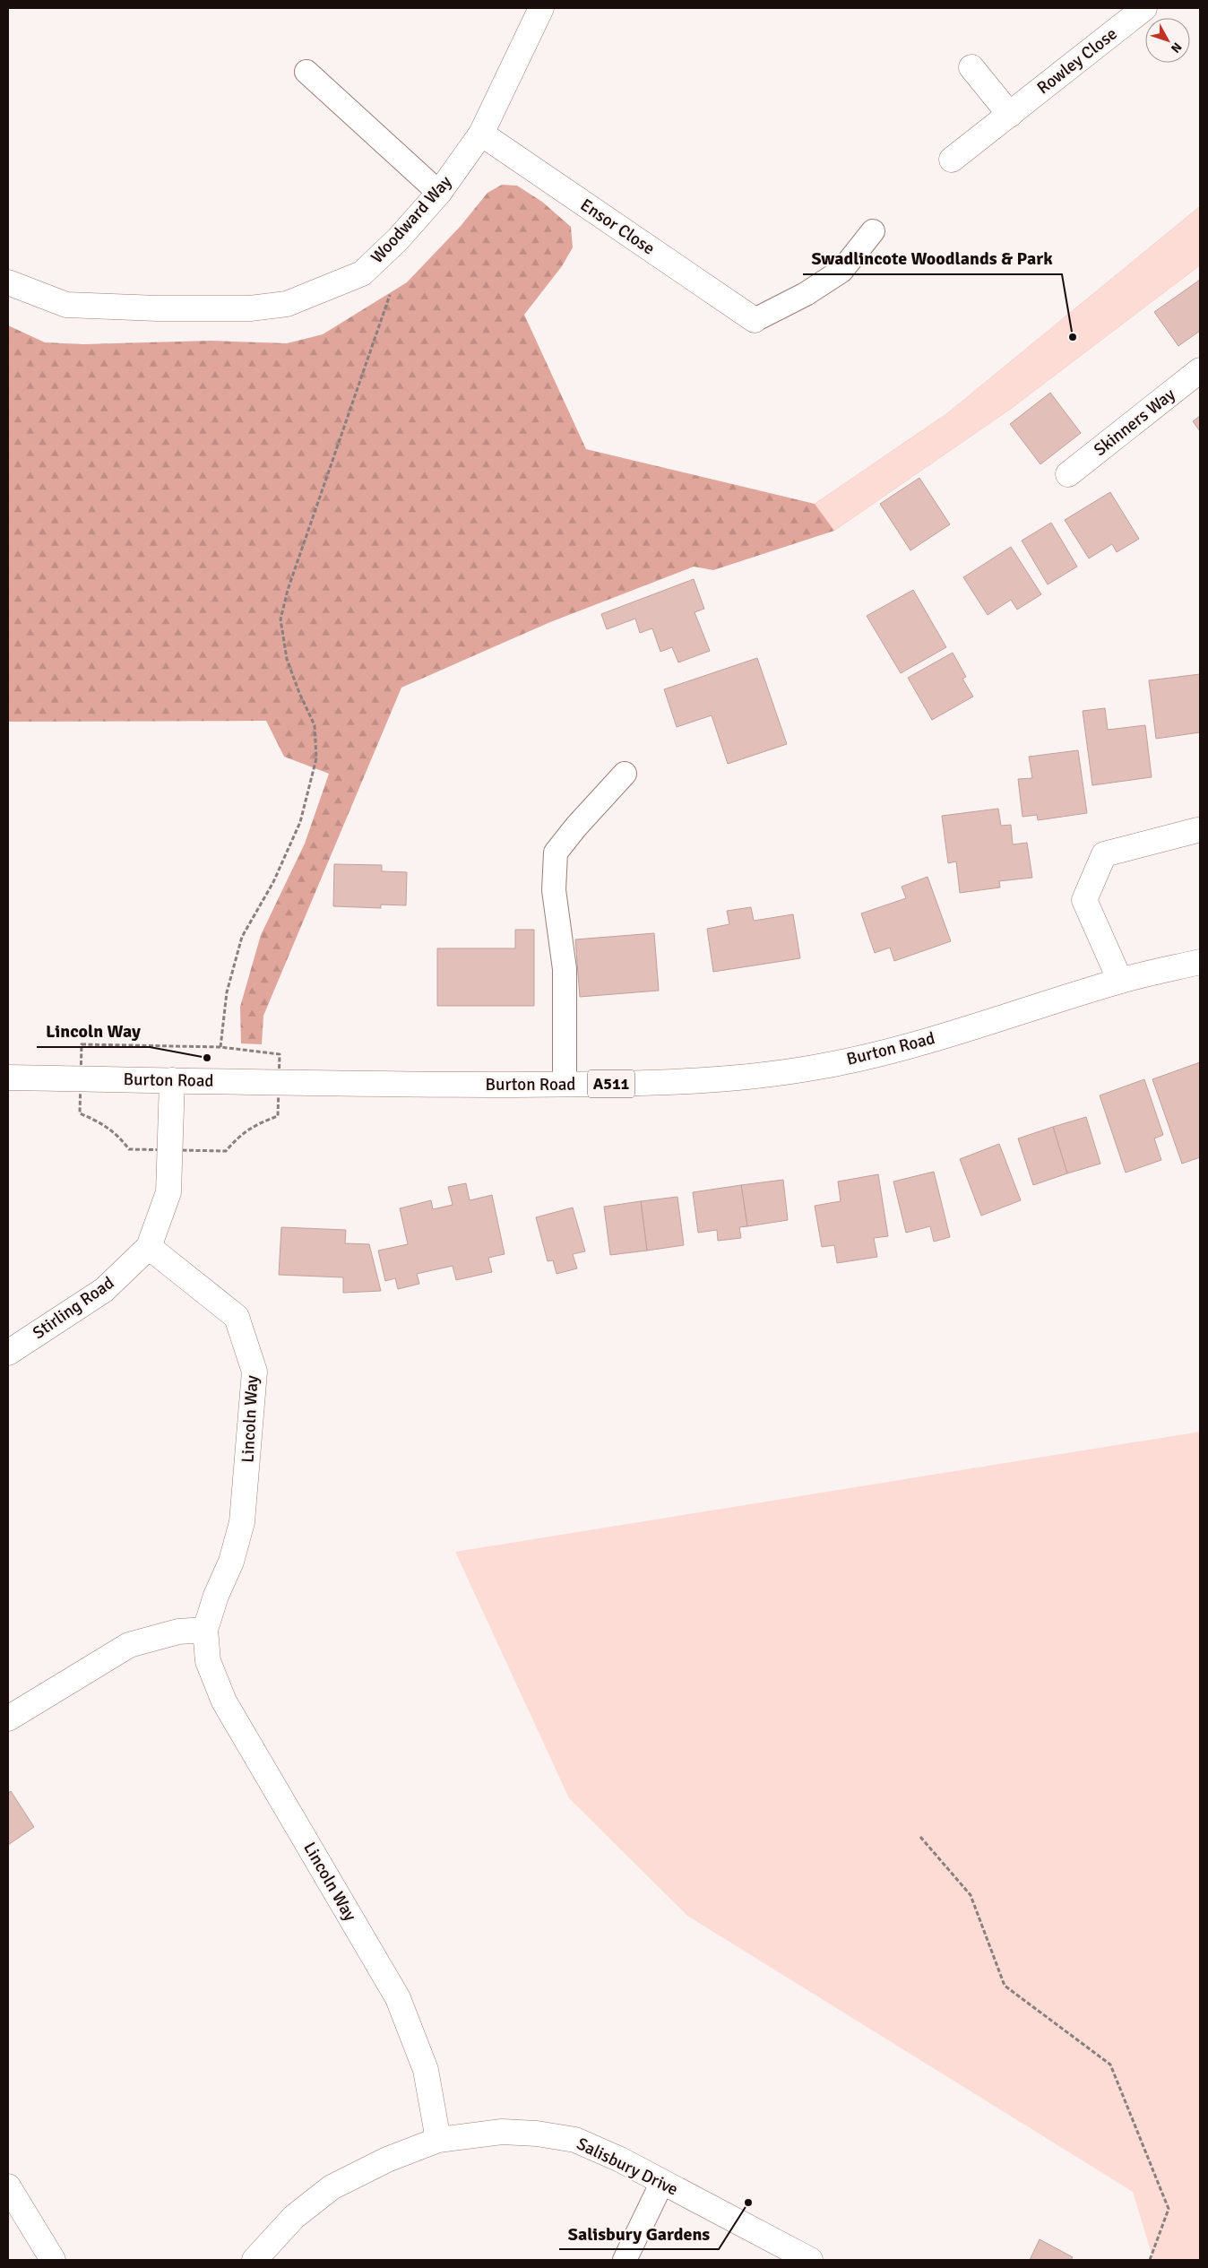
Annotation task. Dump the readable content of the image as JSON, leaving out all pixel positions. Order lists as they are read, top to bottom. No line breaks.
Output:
{"streets":{"main road":["Rowley Close","Woodward Way","Ensor Close","Skinners Way","Burton Road","A511","Stirling Road","Lincoln Way","Salisbury Drive"]},"crossings":[["Woodward Way","Ensor Close"],["Burton Road","Stirling Road"],["Stirling Road","Lincoln Way"],["Lincoln Way","Salisbury Drive"]],"places":["Swadlincote Woodlands & Park","Lincoln Way","Salisbury Gardens"],"north":"bottom right"}
